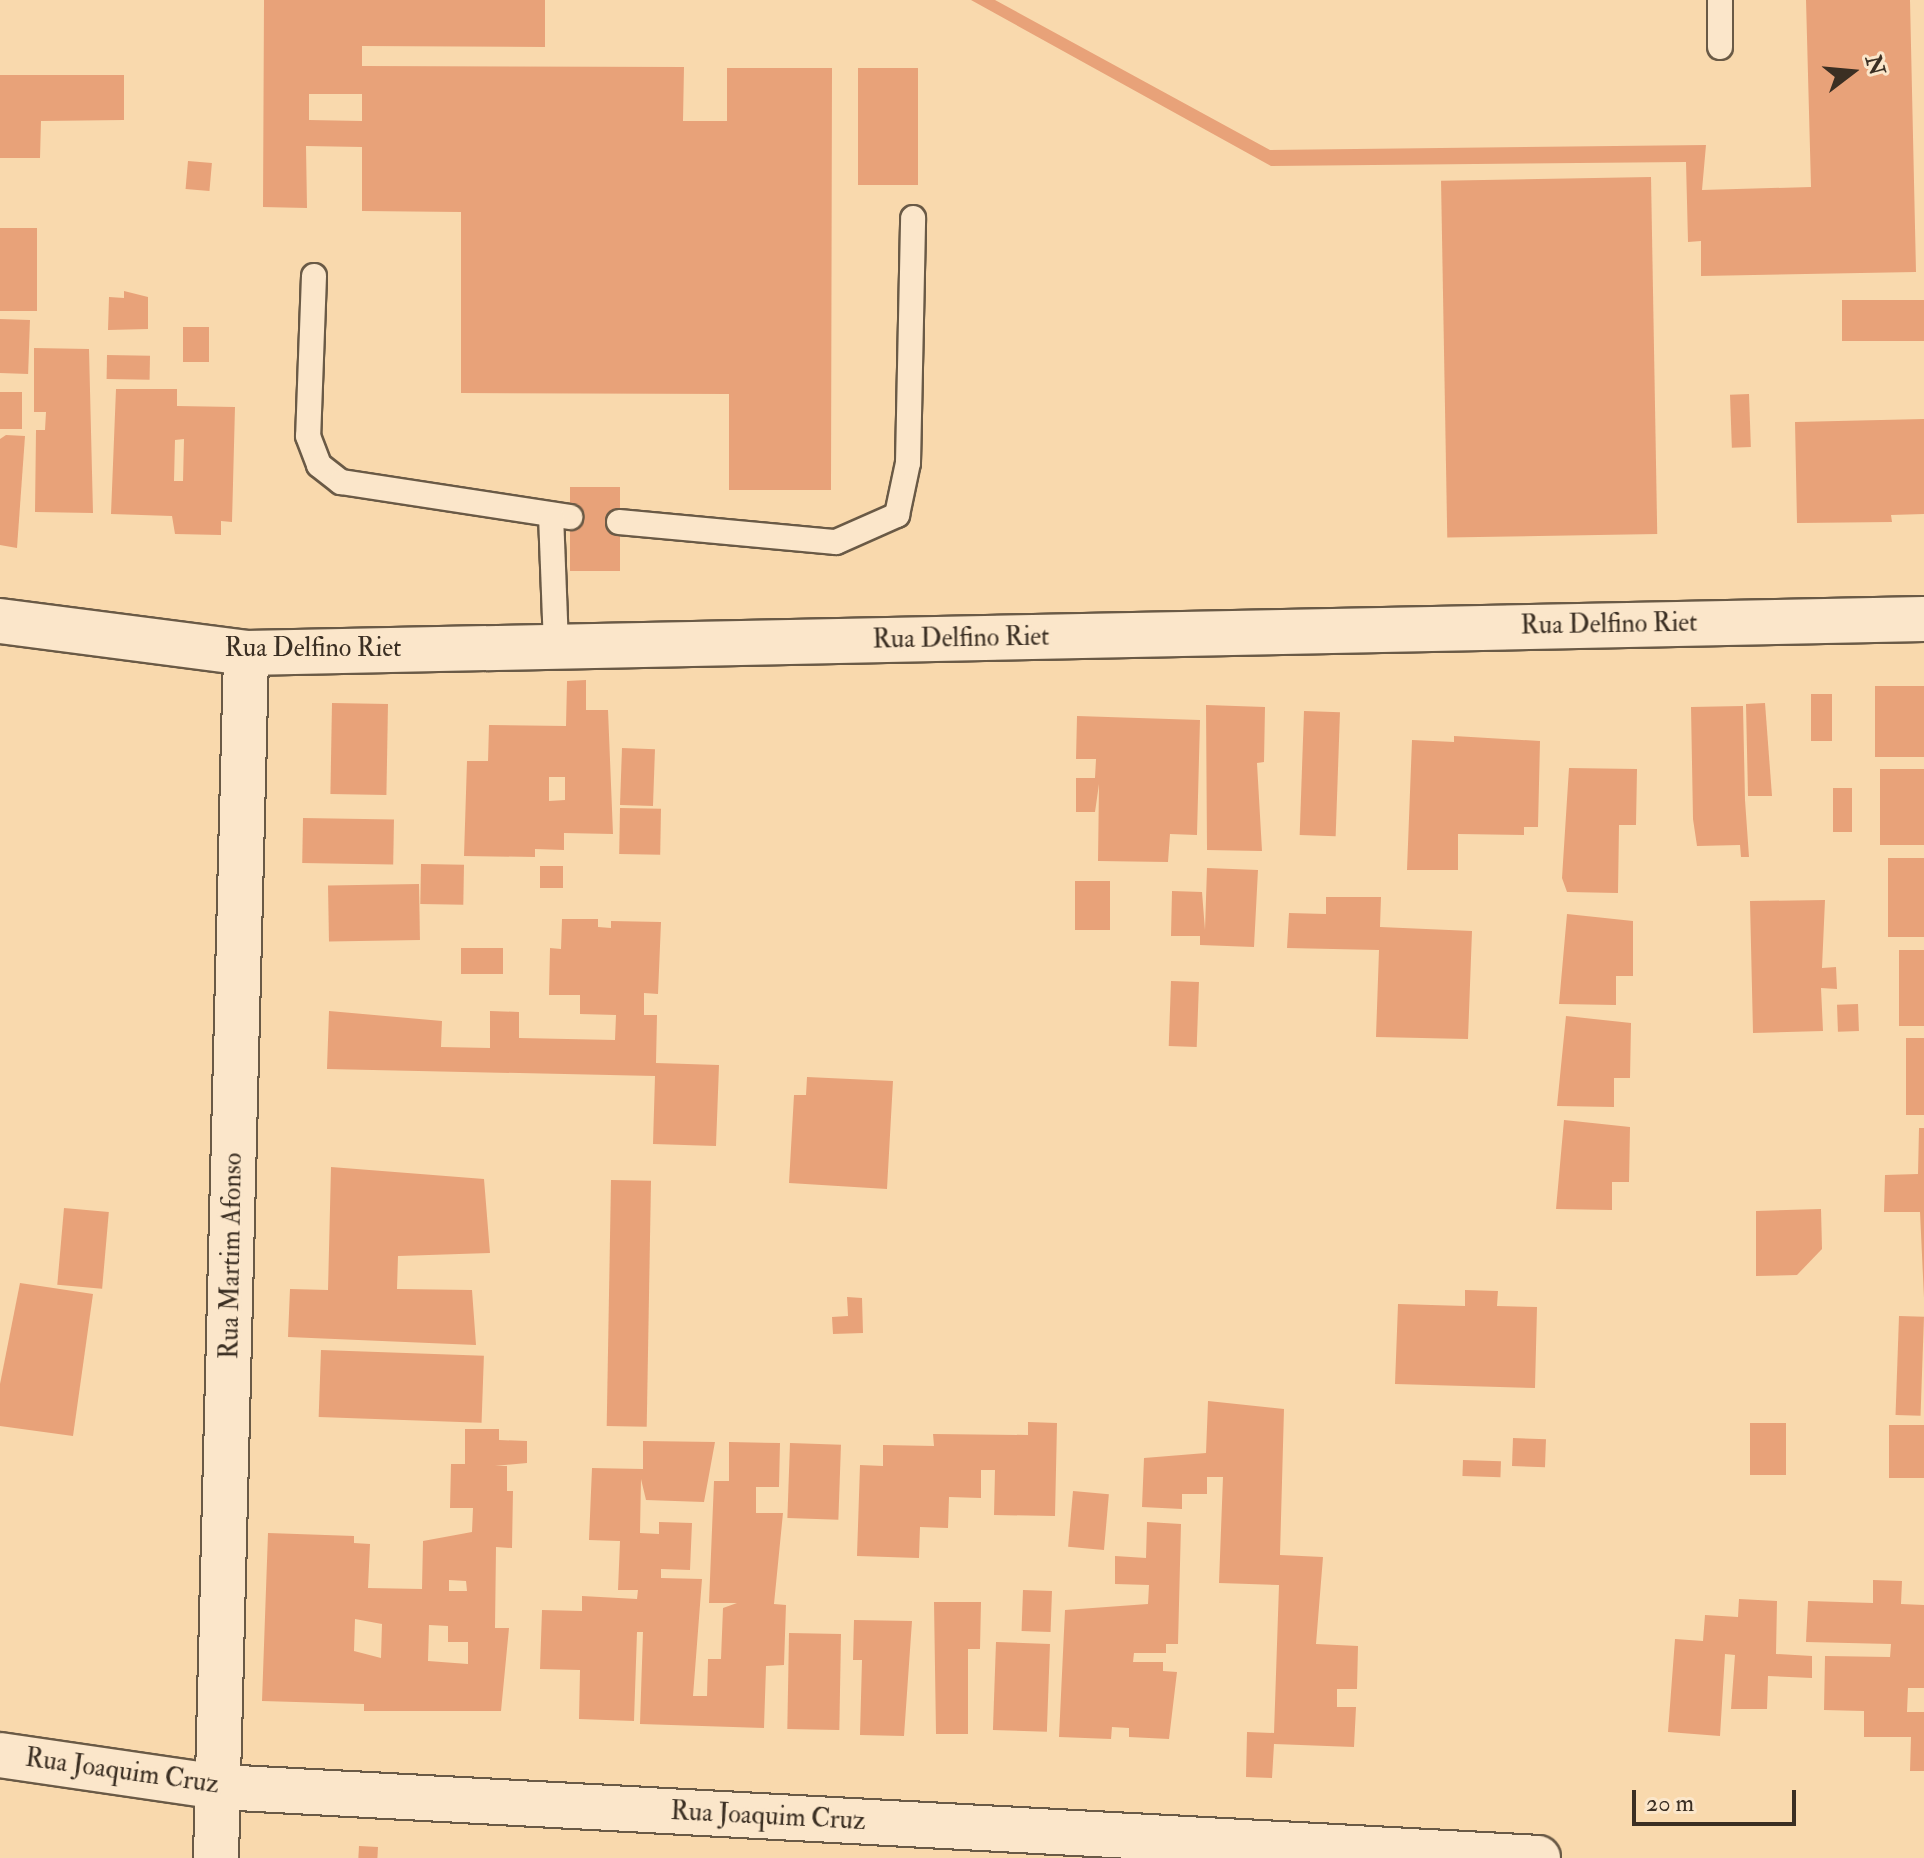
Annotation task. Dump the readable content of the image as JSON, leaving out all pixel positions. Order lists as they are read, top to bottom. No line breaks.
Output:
{"streets":{"street":["Rua Delfino Riet","Rua Martim Afonso","Rua Joaquim Cruz"]},"crossings":[["Rua Delfino Riet","Rua Martim Afonso"],["Rua Martim Afonso","Rua Joaquim Cruz"]],"scale_bar":"20 m","north":"right"}
